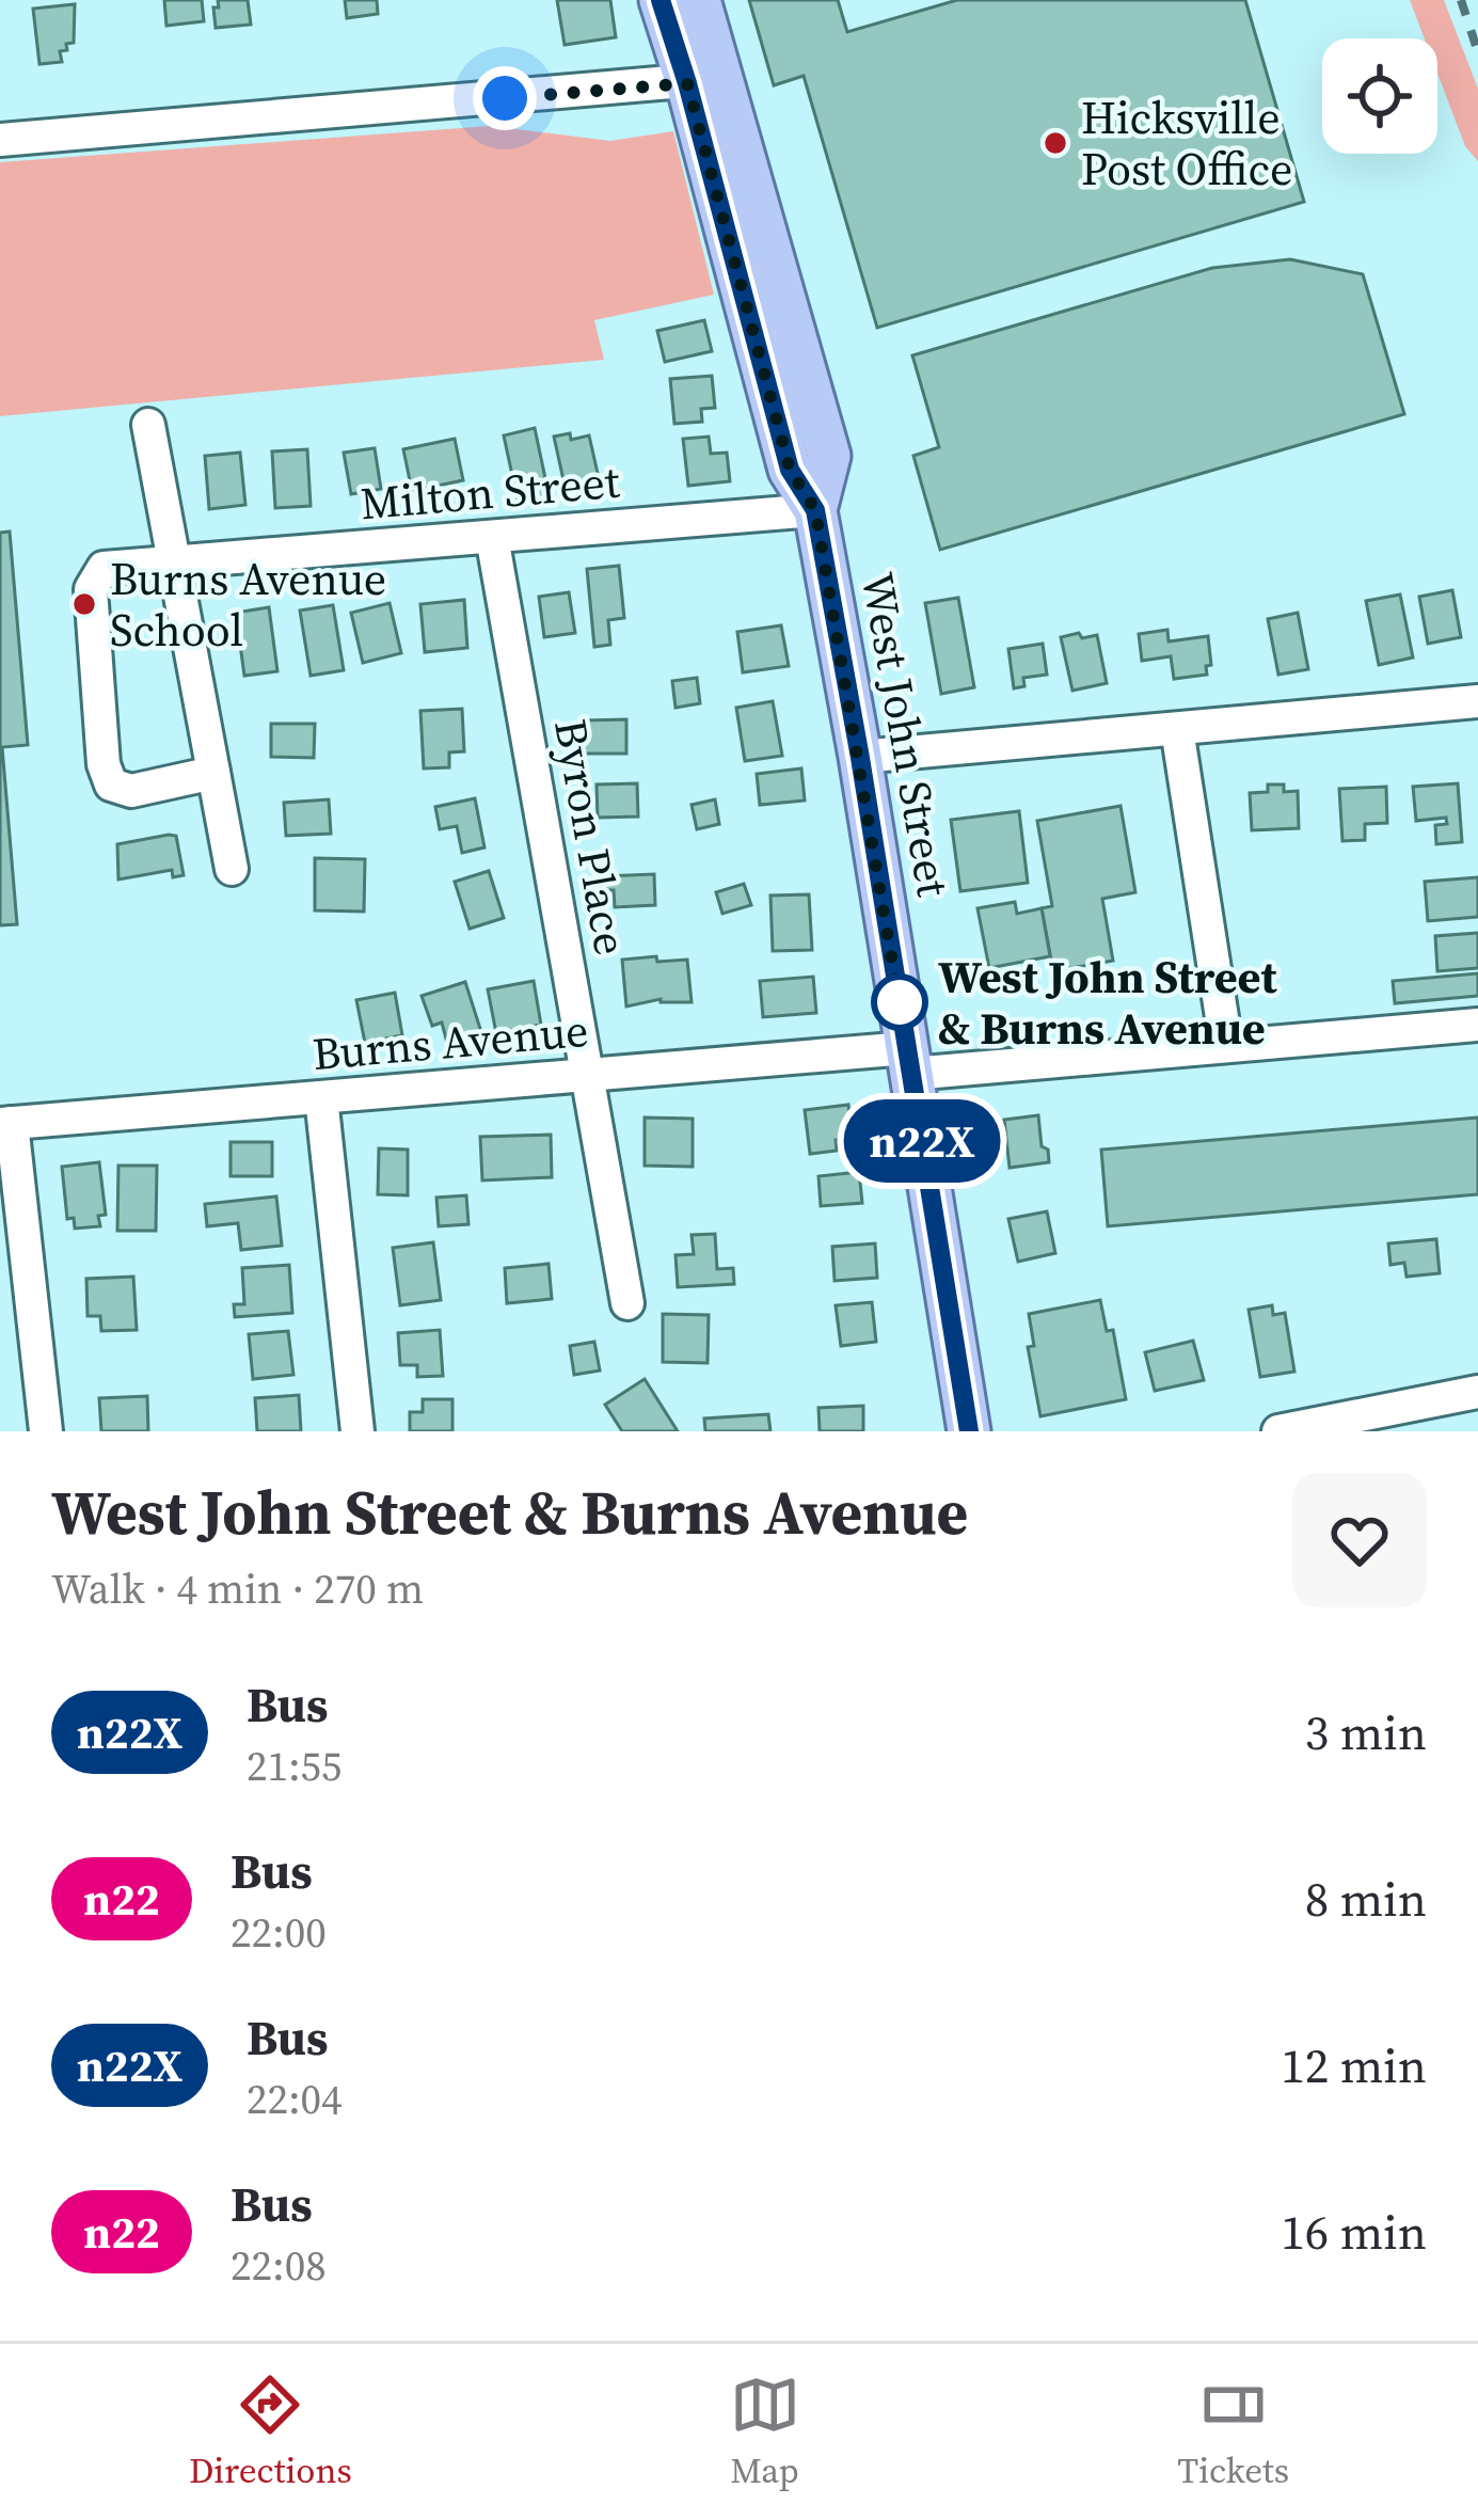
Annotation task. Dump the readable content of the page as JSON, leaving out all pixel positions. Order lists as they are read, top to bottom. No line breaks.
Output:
{"streets":{"main road":["West John Street"],"street":["Milton Street","Byron Place","Burns Avenue"]},"crossings":[["Milton Street","West John Street"],["Milton Street","Byron Place"],["West John Street","Burns Avenue"],["Byron Place","Burns Avenue"]],"places":["Hicksville Post Office","Burns Avenue School","West John Street & Burns Avenue"],"lines":["bus line n22X"],"page":{"on_map":"n22X","heading":["West John Street & Burns Avenue","Walk · 4 min · 270 m"],"list":[{"mark":"n22X","name":"Bus","note":"21:55","value":"3 min"},{"mark":"n22","name":"Bus","note":"22:00","value":"8 min"},{"mark":"n22X","name":"Bus","note":"22:04","value":"12 min"},{"mark":"n22","name":"Bus","note":"22:08","value":"16 min"}],"tabs":["Directions","Map","Tickets"]}}
